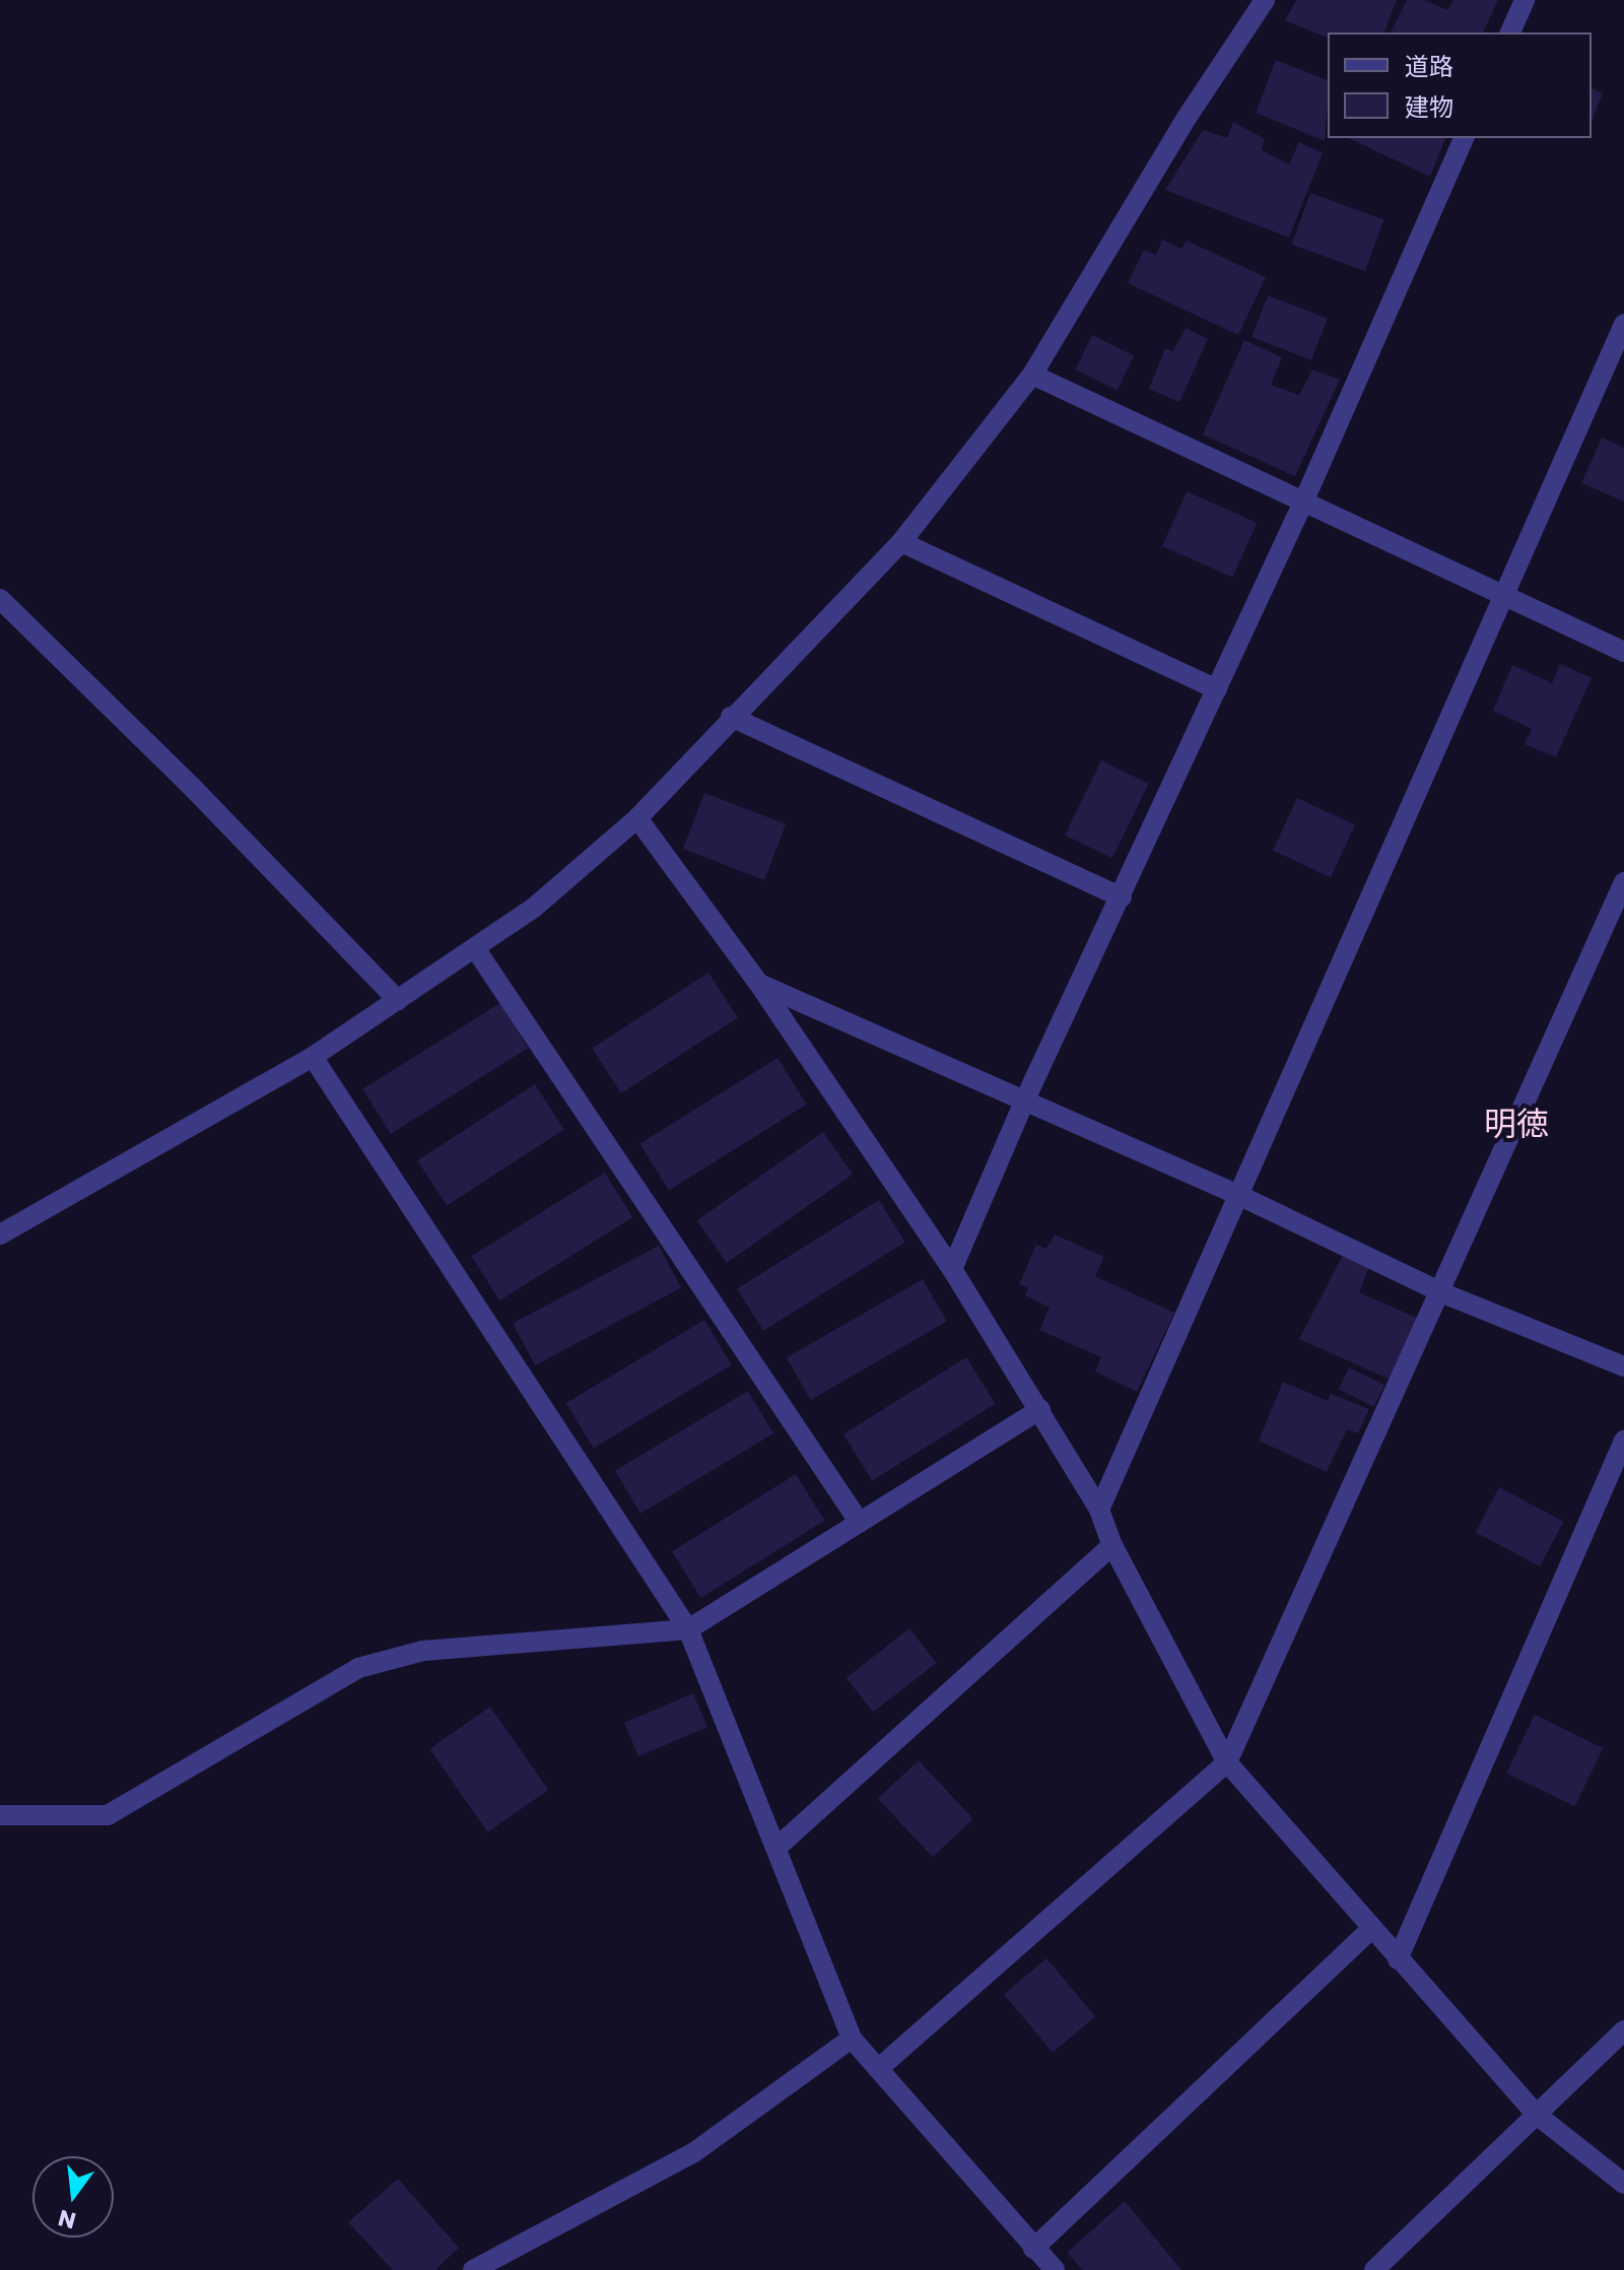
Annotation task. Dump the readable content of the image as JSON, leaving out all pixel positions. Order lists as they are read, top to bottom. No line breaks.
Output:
{"districts":["明徳"],"legend":["道路","建物"],"north":"bottom"}
